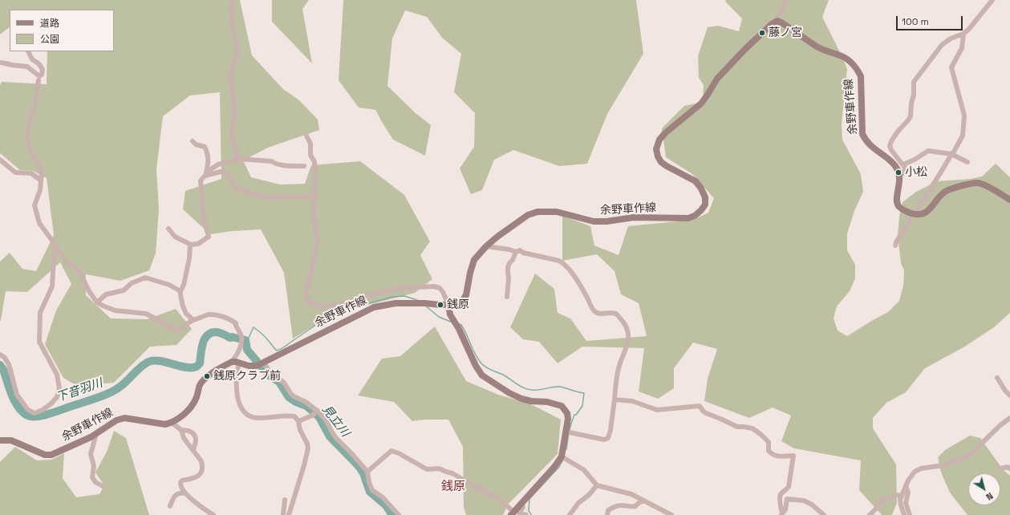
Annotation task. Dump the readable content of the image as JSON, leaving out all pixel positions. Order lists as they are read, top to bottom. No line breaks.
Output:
{"streets":{"main road":["余野車作線"]},"districts":["銭原"],"water":["下音羽川","見立川"],"places":["藤ノ宮","小松","銭原","銭原クラブ前"],"legend":["道路","公園"],"scale_bar":"100 m","north":"bottom right"}
